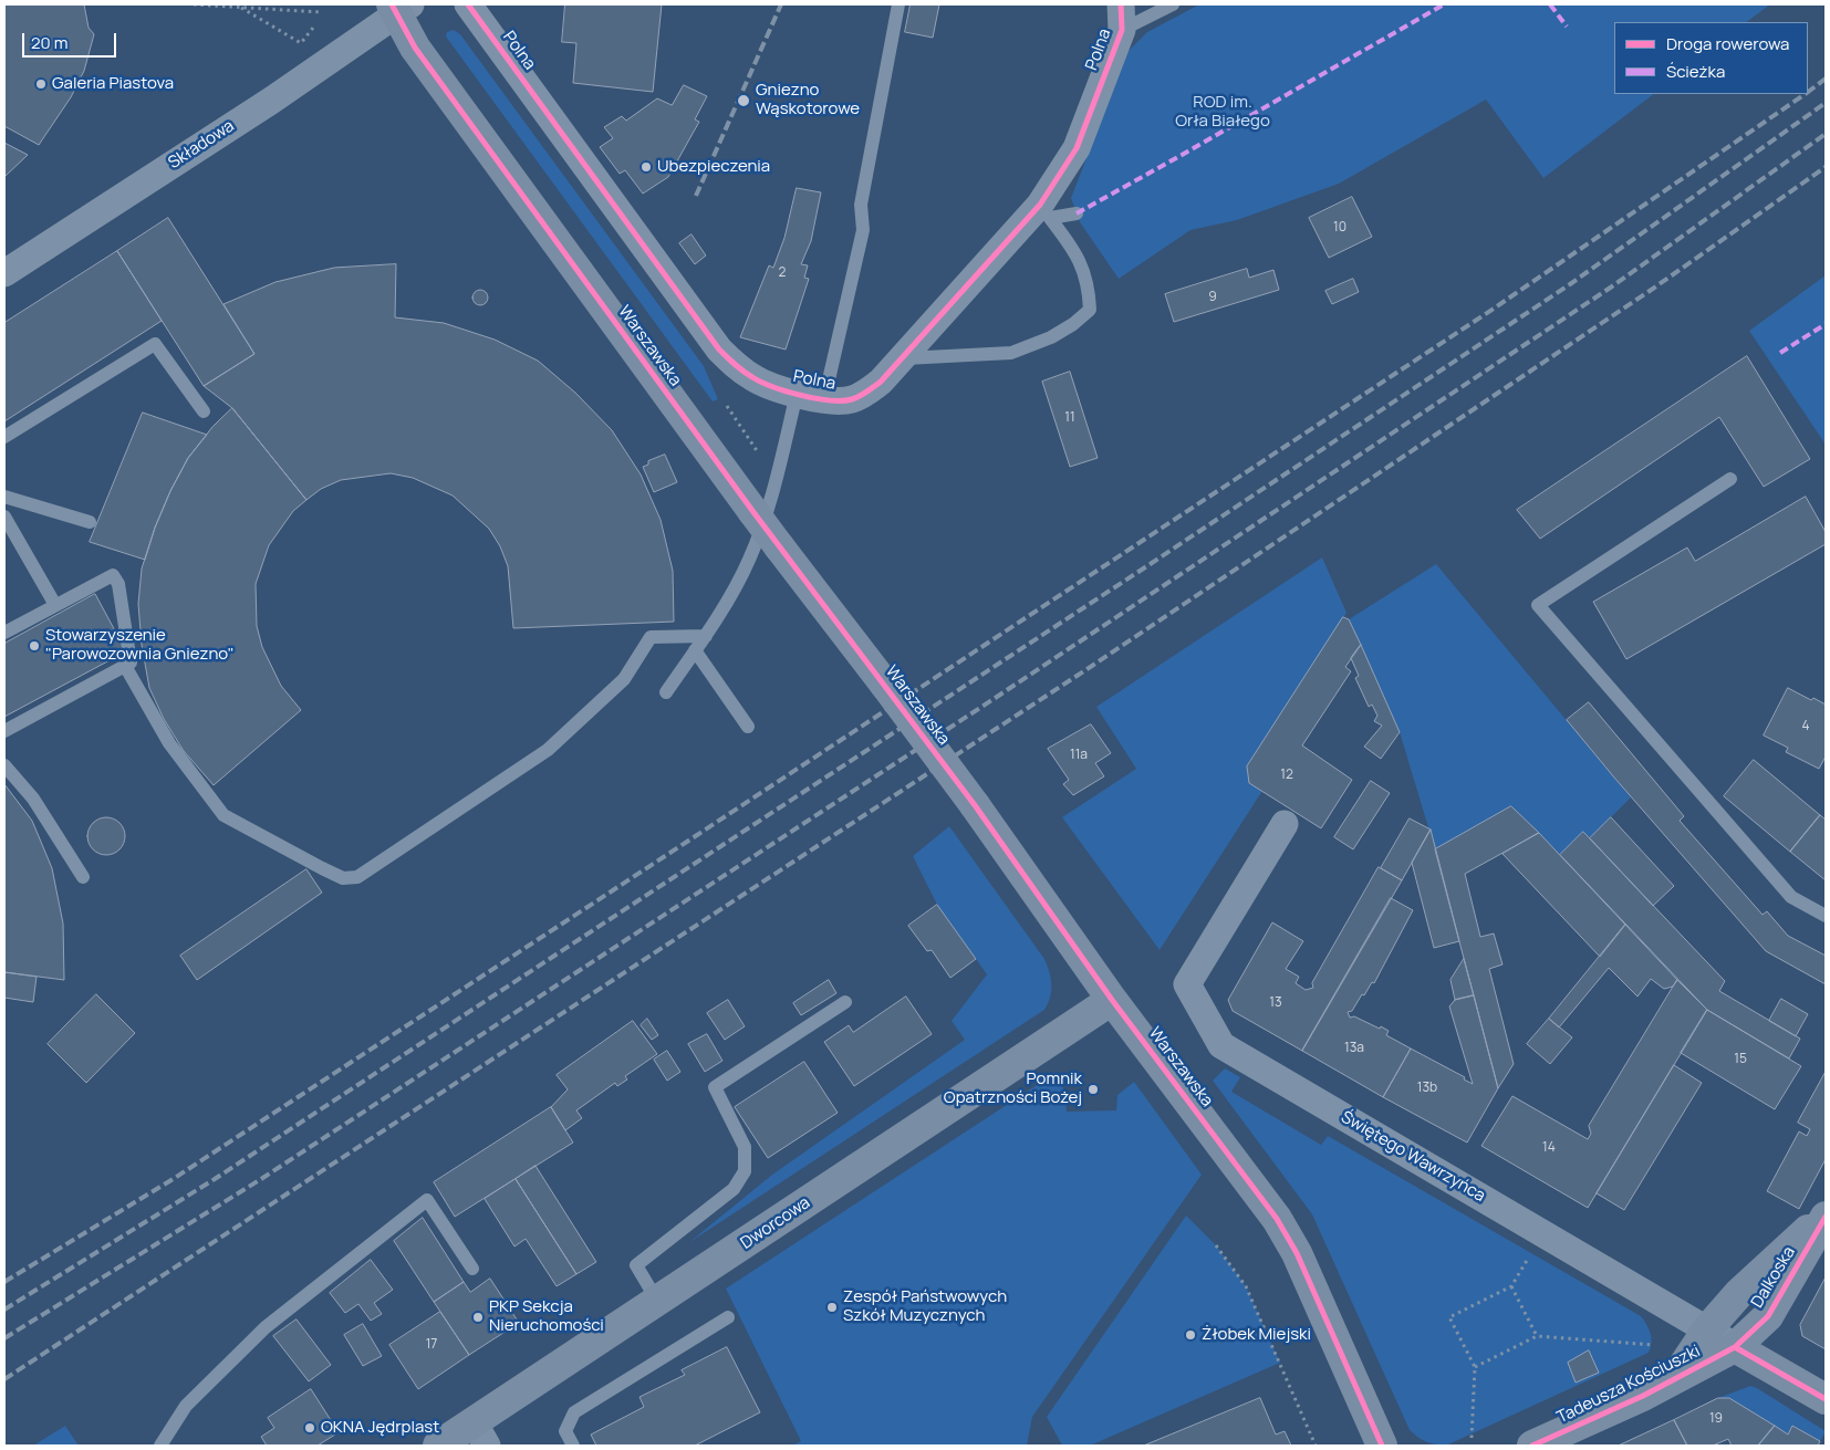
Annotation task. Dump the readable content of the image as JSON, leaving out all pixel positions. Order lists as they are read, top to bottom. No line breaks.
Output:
{"streets":{"street":["Polna","Składowa","Warszawska","Świętego Wawrzyńca","Dworcowa","Dalkoska","Tadeusza Kościuszki"]},"crossings":[["Składowa","Warszawska"],["Warszawska","Dworcowa"],["Świętego Wawrzyńca","Dalkoska"],["Świętego Wawrzyńca","Tadeusza Kościuszki"],["Dalkoska","Tadeusza Kościuszki"]],"parks":["ROD im. Orła Białego"],"places":["Galeria Piastova","Gniezno Wąskotorowe","Ubezpieczenia","Stowarzyszenie \"Parowozownia Gniezno\"","Pomnik Opatrzności Bożej","Zespół Państwowych Szkół Muzycznych","PKP Sekcja Nieruchomości","Żłobek Miejski","OKNA Jędrplast"],"house_numbers":["10","2","9","11","4","11a","12","13","13a","15","13b","14","17","19"],"legend":["Droga rowerowa","Ścieżka"],"scale_bar":"20 m"}
